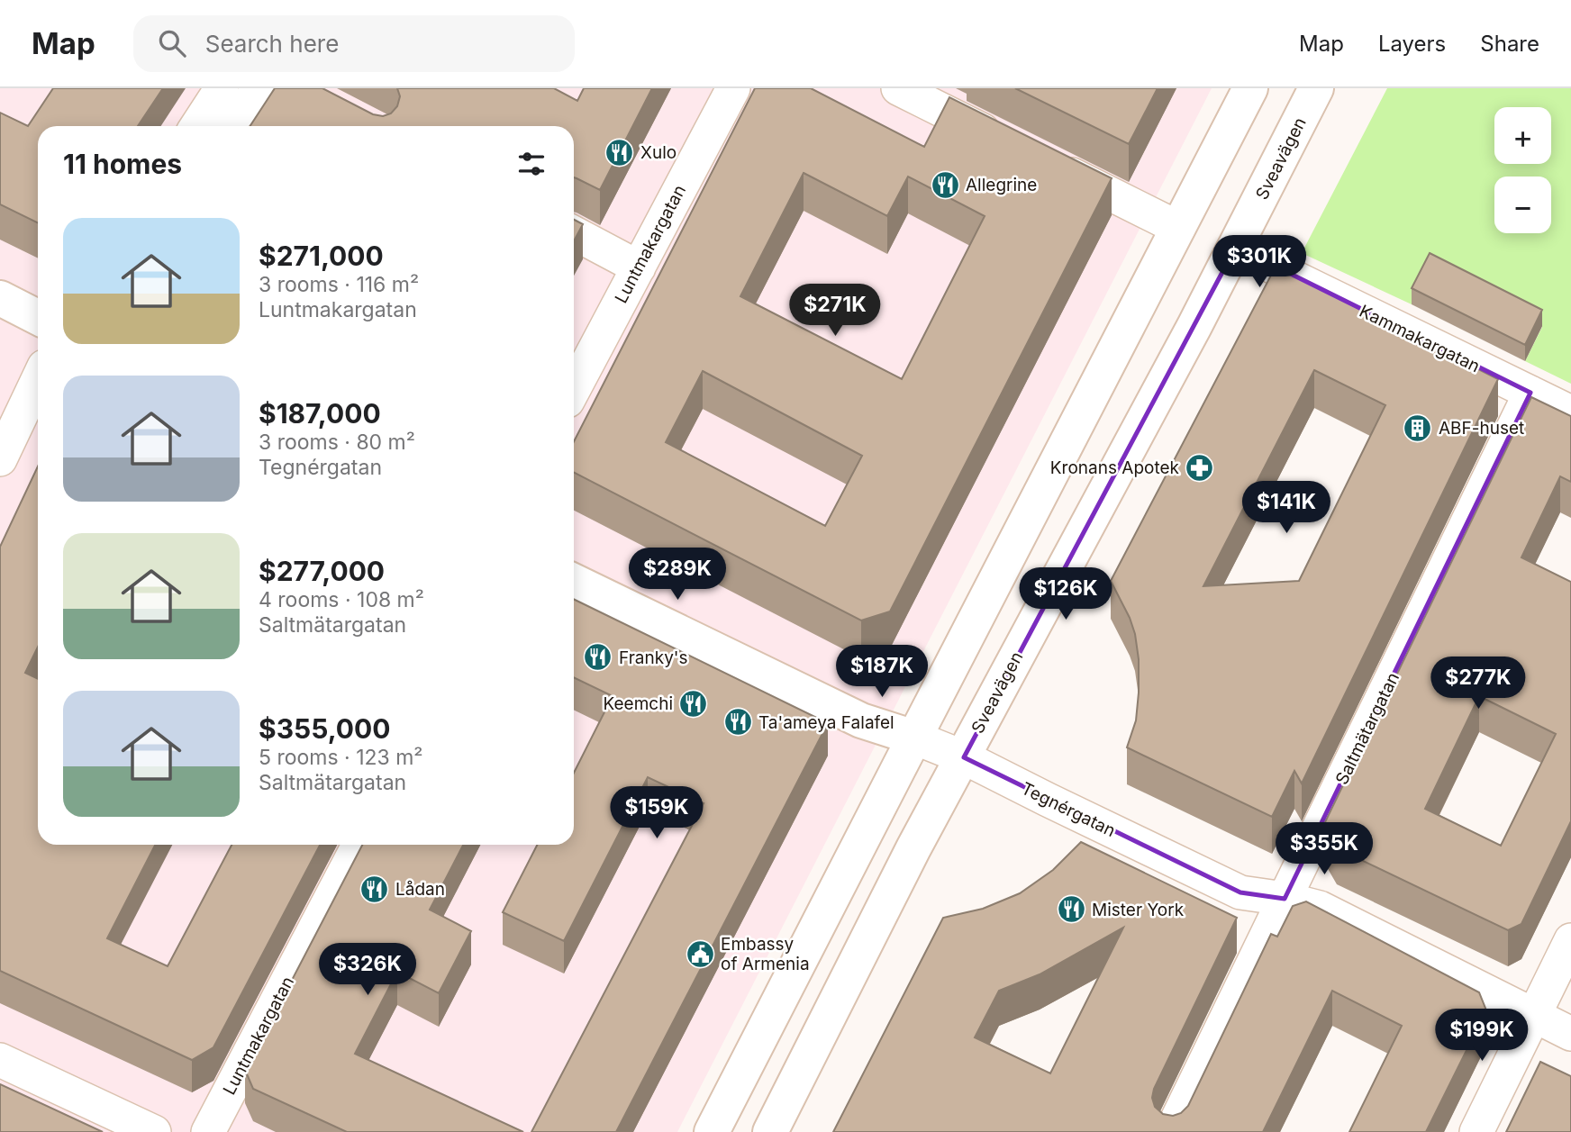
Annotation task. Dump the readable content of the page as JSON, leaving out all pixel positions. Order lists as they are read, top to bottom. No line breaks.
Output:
{"streets":{"main road":["Sveavägen","Tegnérgatan"],"street":["Luntmakargatan","Kammakargatan","Saltmätargatan"]},"crossings":[["Sveavägen","Kammakargatan"],["Sveavägen","Tegnérgatan"],["Kammakargatan","Saltmätargatan"],["Saltmätargatan","Tegnérgatan"]],"places":{"restaurant":["Xulo","Allegrine","Franky's","Keemchi","Ta'ameya Falafel","Lådan","Mister York"],"building":["ABF-huset"],"pharmacy":["Kronans Apotek"],"public building":["Embassy of Armenia"]},"page":{"header":"Map","search":"Search here","nav":["Map","Layers","Share"],"map_buttons":["+","−"],"heading":"11 homes","list":[{"name":"$271,000","note":"3 rooms · 116 m² · Luntmakargatan"},{"name":"$187,000","note":"3 rooms · 80 m² · Tegnérgatan"},{"name":"$277,000","note":"4 rooms · 108 m² · Saltmätargatan"},{"name":"$355,000","note":"5 rooms · 123 m² · Saltmätargatan"}],"price":["$301K","$271K","$141K","$289K","$126K","$187K","$277K","$159K","$355K","$326K","$199K"]}}
